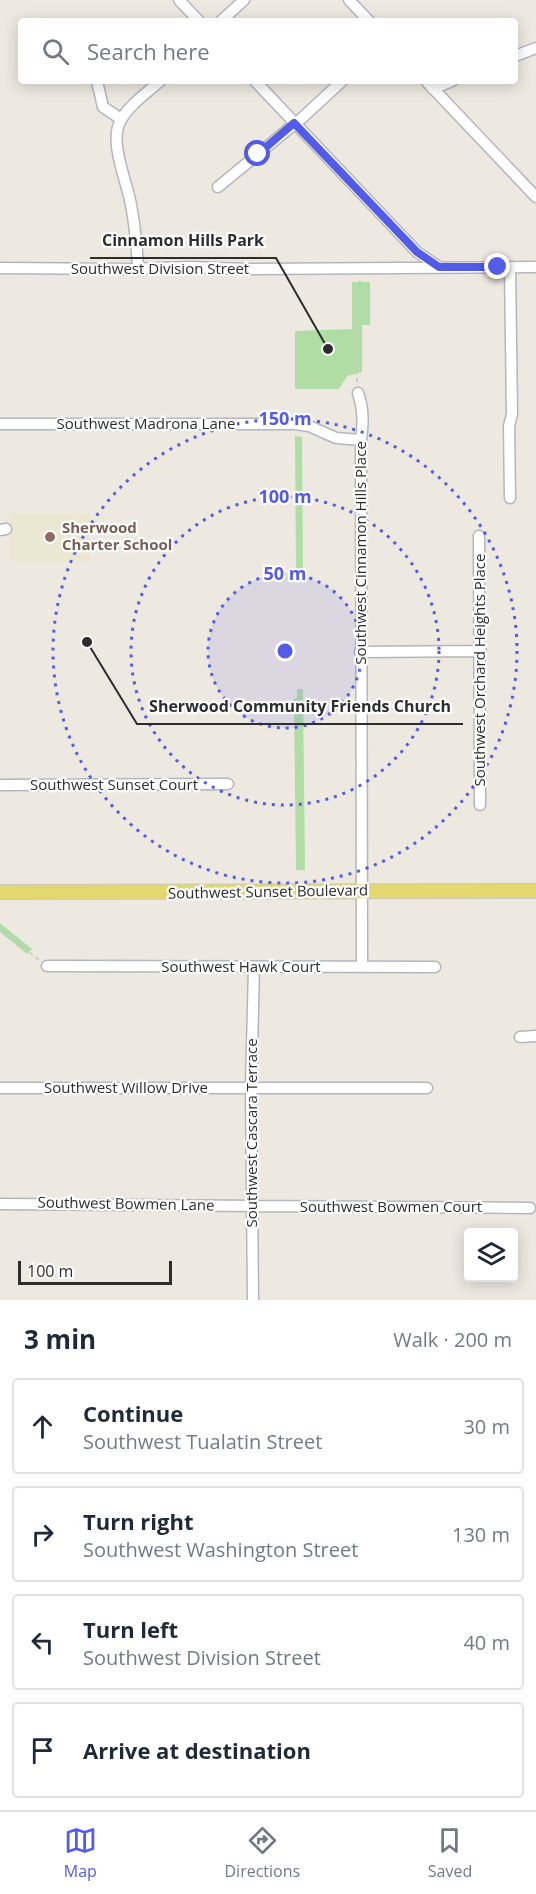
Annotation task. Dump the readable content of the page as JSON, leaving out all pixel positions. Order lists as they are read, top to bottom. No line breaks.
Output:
{"streets":{"main road":["Southwest Sunset Boulevard"],"street":["Southwest Division Street","Southwest Madrona Lane","Southwest Cinnamon Hills Place","Southwest Orchard Heights Place","Southwest Sunset Court","Southwest Hawk Court","Southwest Willow Drive","Southwest Cascara Terrace","Southwest Bowmen Lane","Southwest Bowmen Court"]},"crossings":[["Southwest Madrona Lane","Southwest Cinnamon Hills Place"],["Southwest Cinnamon Hills Place","Southwest Sunset Boulevard"],["Southwest Cinnamon Hills Place","Southwest Hawk Court"],["Southwest Hawk Court","Southwest Cascara Terrace"],["Southwest Willow Drive","Southwest Cascara Terrace"],["Southwest Cascara Terrace","Southwest Bowmen Lane"],["Southwest Cascara Terrace","Southwest Bowmen Court"],["Southwest Bowmen Lane","Southwest Bowmen Court"]],"places":["Cinnamon Hills Park","Sherwood Charter School","Sherwood Community Friends Church"],"scale_bar":"100 m","page":{"search":"Search here","scale":"100 m","heading":["3 min","Walk · 200 m"],"list":[["Continue","Southwest Tualatin Street","30 m"],["Turn right","Southwest Washington Street","130 m"],["Turn left","Southwest Division Street","40 m"],"Arrive at destination"],"nav":["Map","Directions","Saved"]},"rings":["150 m","100 m","50 m"]}
